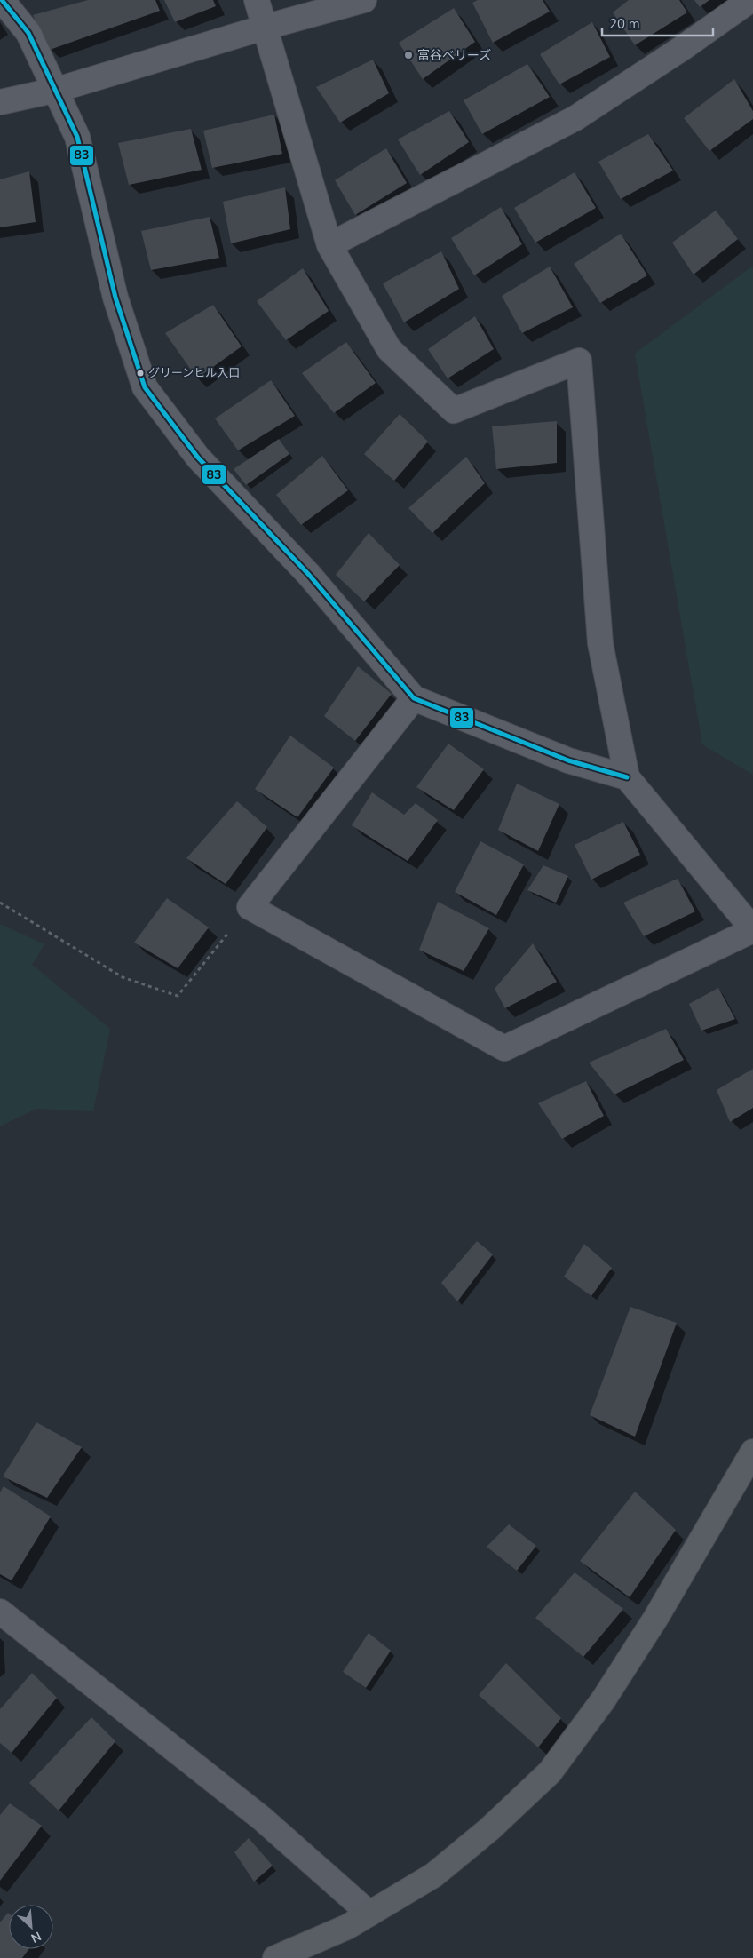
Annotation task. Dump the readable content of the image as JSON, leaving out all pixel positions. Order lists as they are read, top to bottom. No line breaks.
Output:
{"places":["富谷ベリーズ","グリーンヒル入口"],"lines":["transit line 83"],"scale_bar":"20 m","north":"bottom right"}
